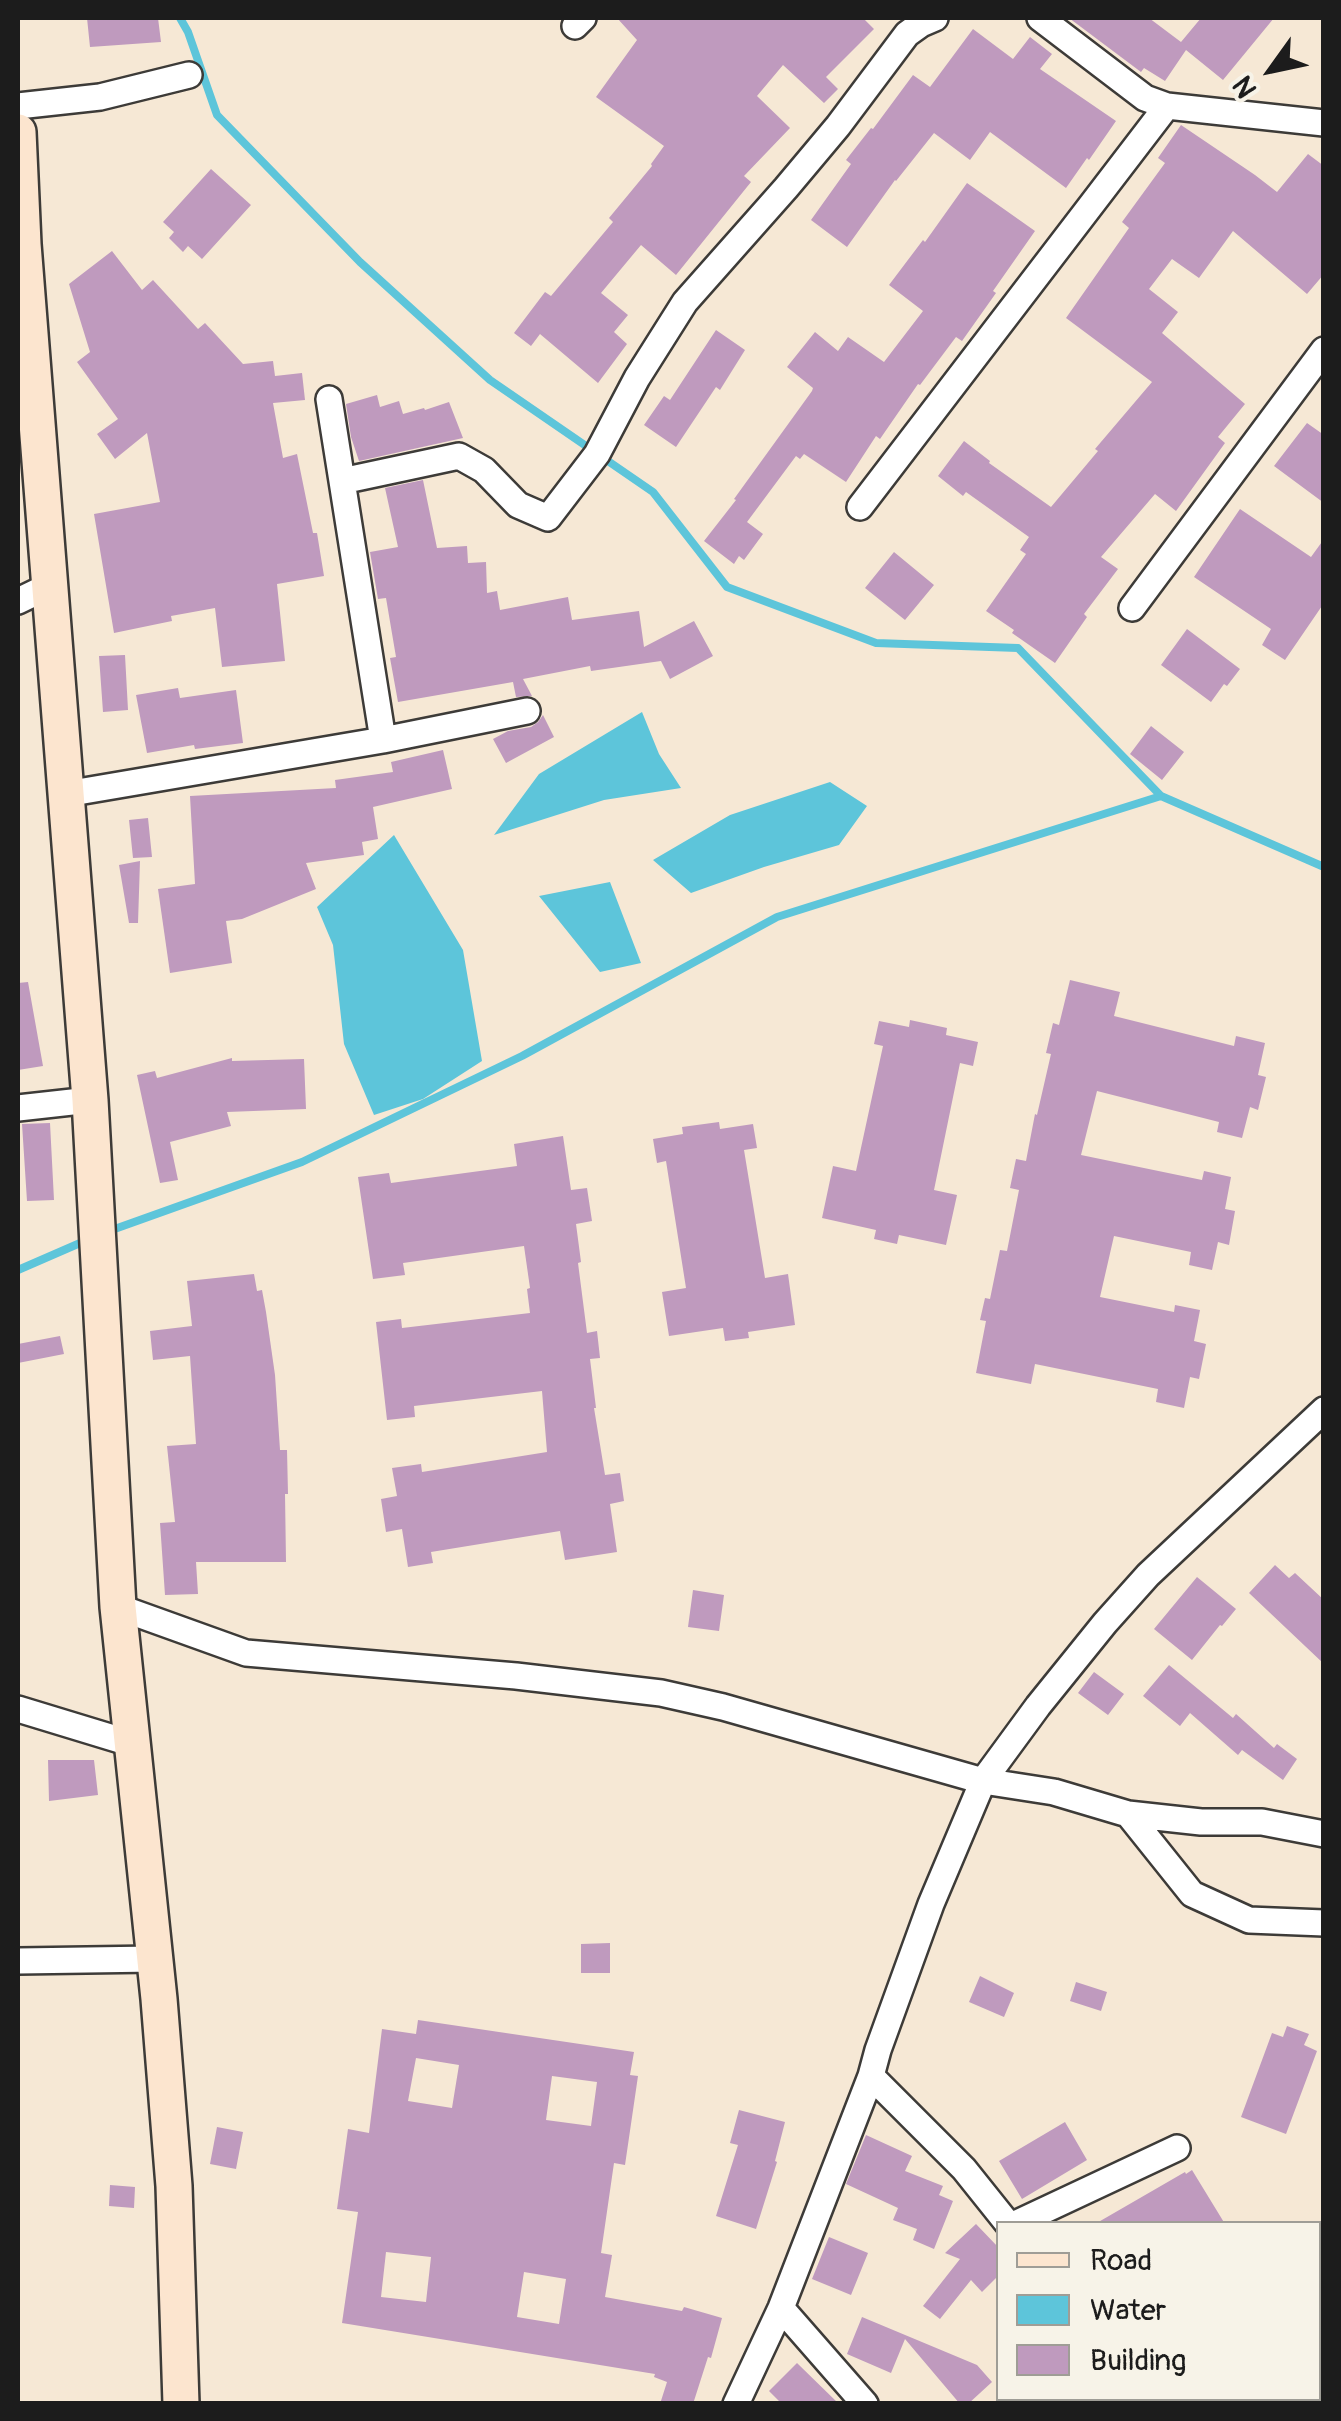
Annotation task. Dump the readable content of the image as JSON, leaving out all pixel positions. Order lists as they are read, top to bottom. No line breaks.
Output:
{"legend":["Road","Water","Building"],"north":"bottom left"}
